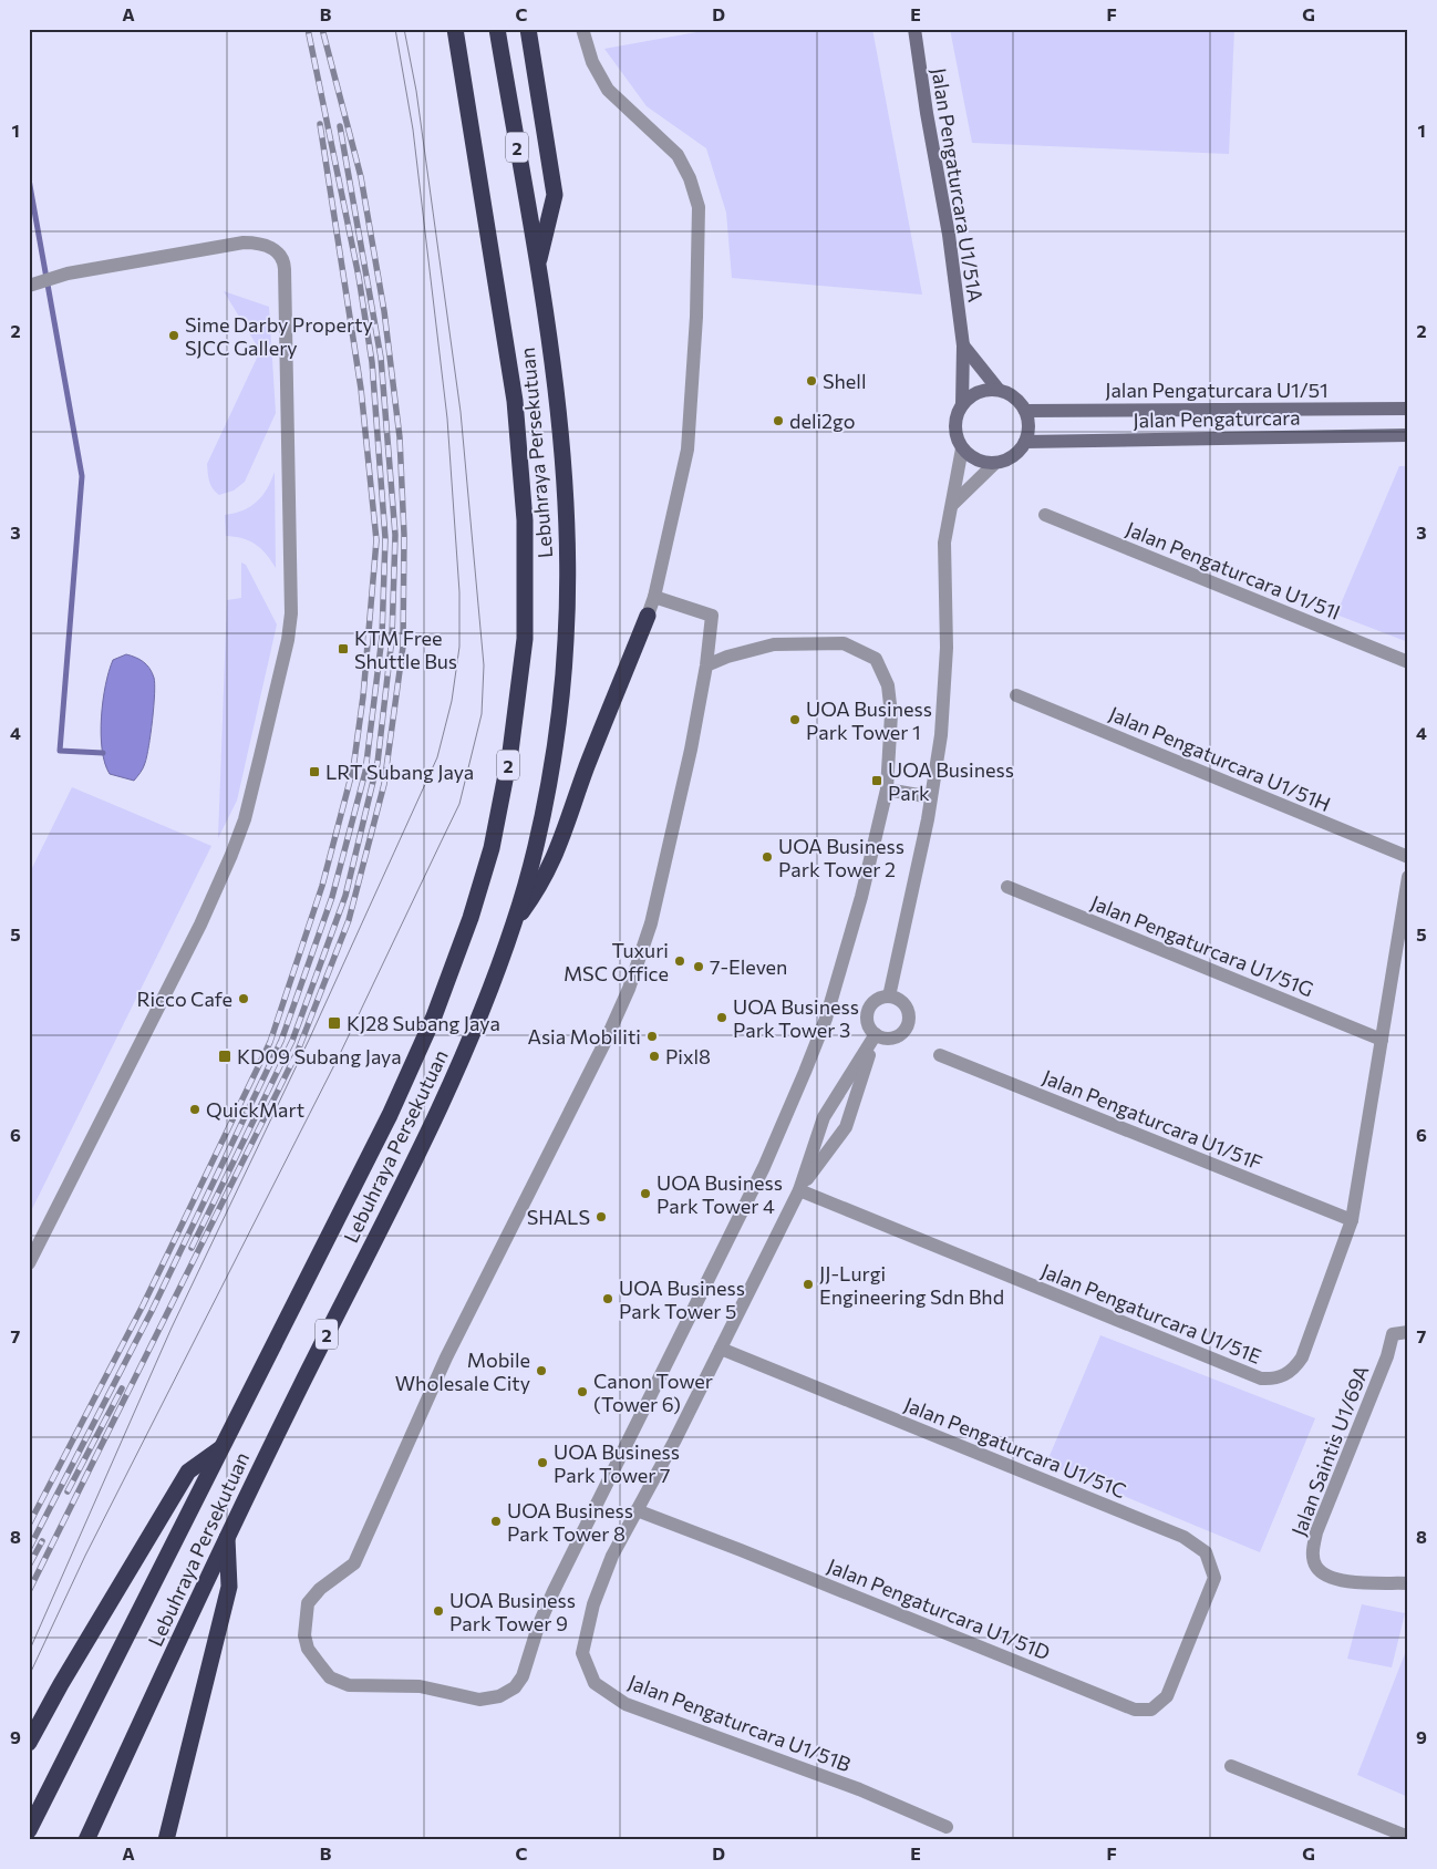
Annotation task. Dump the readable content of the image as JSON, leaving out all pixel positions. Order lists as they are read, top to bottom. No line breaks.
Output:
{"streets":{"highway":["2","Lebuhraya Persekutuan"],"street":["Jalan Pengaturcara U1/51A","Jalan Pengaturcara U1/51","Jalan Pengaturcara","Jalan Pengaturcara U1/51I","Jalan Pengaturcara U1/51H","Jalan Pengaturcara U1/51G","Jalan Pengaturcara U1/51F","Jalan Pengaturcara U1/51E","Jalan Pengaturcara U1/51C","Jalan Saintis U1/69A","Jalan Pengaturcara U1/51D","Jalan Pengaturcara U1/51B"]},"crossings":[["Jalan Pengaturcara U1/51A","Jalan Pengaturcara U1/51"],["Jalan Pengaturcara U1/51A","Jalan Pengaturcara"],["Jalan Pengaturcara U1/51","Jalan Pengaturcara"],["Jalan Pengaturcara U1/51G","Jalan Pengaturcara U1/51E"],["Jalan Pengaturcara U1/51F","Jalan Pengaturcara U1/51E"],["Jalan Pengaturcara U1/51E","Jalan Pengaturcara U1/51B"],["Jalan Pengaturcara U1/51C","Jalan Pengaturcara U1/51D"],["Jalan Pengaturcara U1/51C","Jalan Pengaturcara U1/51B"],["Jalan Pengaturcara U1/51D","Jalan Pengaturcara U1/51B"]],"places":{"other":["Sime Darby Property SJCC Gallery","Shell","deli2go","UOA Business Park Tower 1","UOA Business Park Tower 2","Tuxuri MSC Office","7-Eleven","Ricco Cafe","UOA Business Park Tower 3","Asia Mobiliti","Pixl8","QuickMart","UOA Business Park Tower 4","SHALS","JJ-Lurgi Engineering Sdn Bhd","UOA Business Park Tower 5","Mobile Wholesale City","Canon Tower (Tower 6)","UOA Business Park Tower 7","UOA Business Park Tower 8","UOA Business Park Tower 9"],"transit":["KTM Free Shuttle Bus","LRT Subang Jaya","UOA Business Park","KJ28 Subang Jaya","KD09 Subang Jaya"]},"grid":{"columns":["A","B","C","D","E","F","G"],"rows":["1","2","3","4","5","6","7","8","9"]}}
